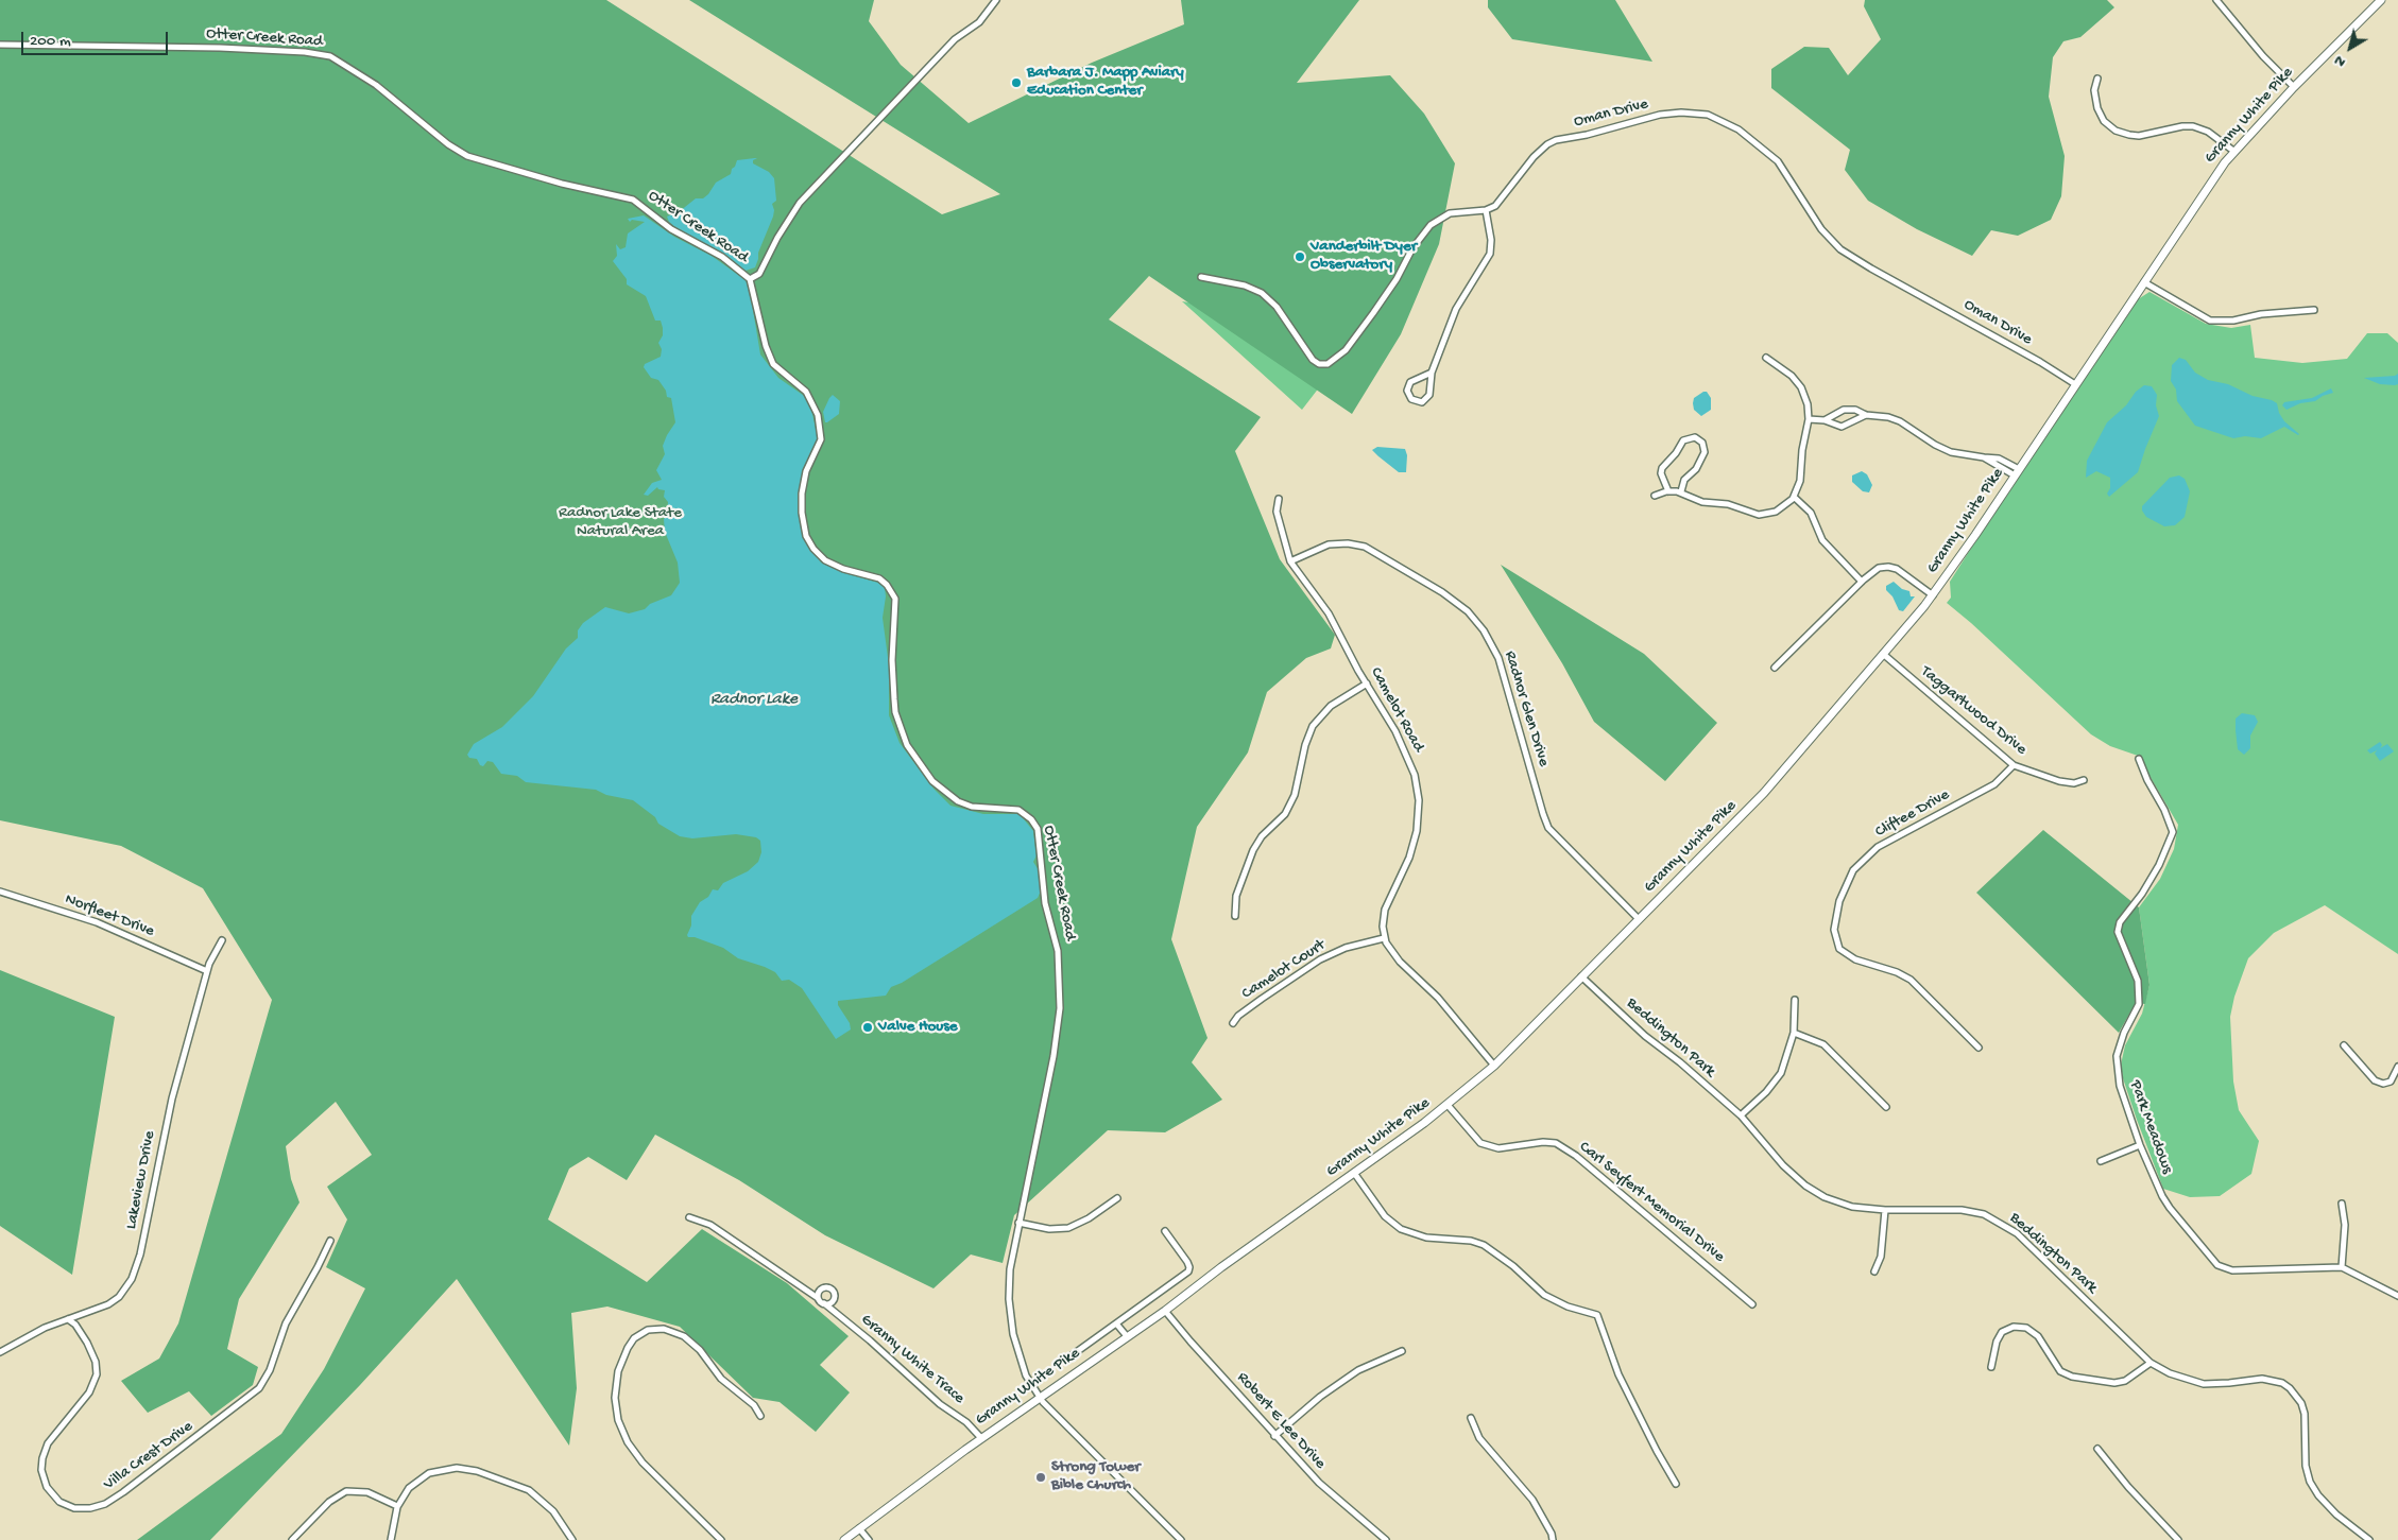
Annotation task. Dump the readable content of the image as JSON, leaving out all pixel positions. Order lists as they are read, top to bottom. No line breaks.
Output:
{"streets":{"main road":["Granny White Pike"],"street":["Otter Creek Road","Oman Drive","Radnor Glen Drive","Camelot Road","Taggartwood Drive","Cliftee Drive","Norfleet Drive","Camelot Court","Beddington Park","Park Meadows","Lakeview Drive","Carl Seyfert Memorial Drive","Granny White Trace","Robert E Lee Drive","Villa Crest Drive"]},"crossings":[["Otter Creek Road","Granny White Pike"],["Oman Drive","Granny White Pike"],["Granny White Pike","Radnor Glen Drive"],["Granny White Pike","Taggartwood Drive"],["Granny White Pike","Beddington Park"],["Granny White Pike","Carl Seyfert Memorial Drive"],["Granny White Pike","Granny White Trace"],["Granny White Pike","Robert E Lee Drive"],["Radnor Glen Drive","Camelot Road"],["Camelot Road","Camelot Court"],["Taggartwood Drive","Cliftee Drive"],["Norfleet Drive","Lakeview Drive"],["Lakeview Drive","Villa Crest Drive"]],"water":["Radnor Lake"],"parks":["Radnor Lake State Natural Area"],"places":["Barbara J. Mapp Aviary Education Center","Vanderbilt Dyer Observatory","Valve House","Strong Tower Bible Church"],"scale_bar":"200 m","north":"bottom left"}
